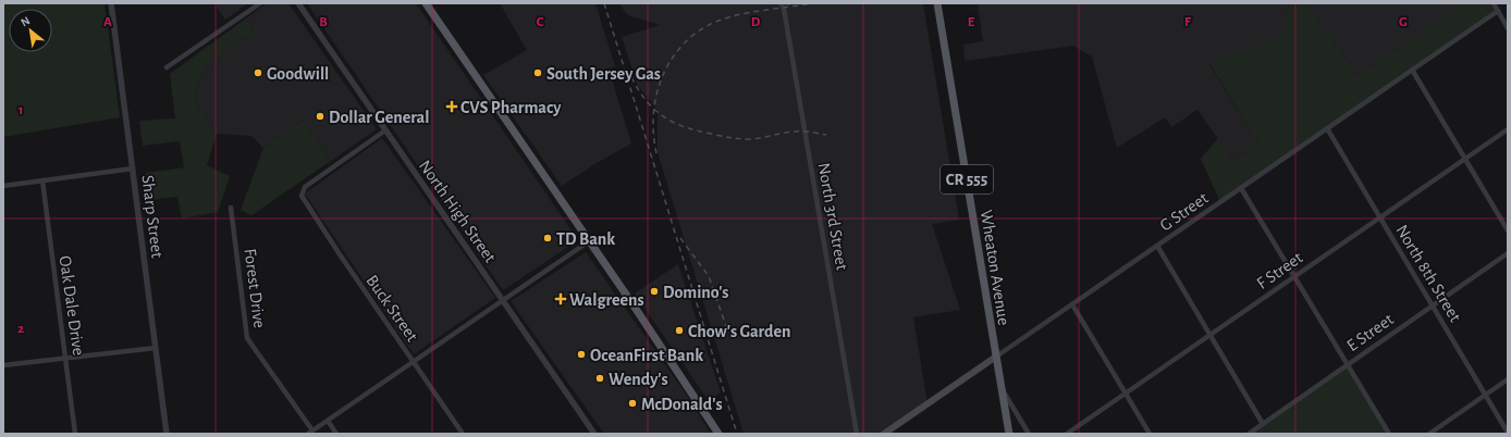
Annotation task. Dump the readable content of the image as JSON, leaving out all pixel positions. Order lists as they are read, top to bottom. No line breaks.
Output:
{"streets":{"main road":["CR 555","G Street","Wheaton Avenue"],"street":["North High Street","Sharp Street","North 3rd Street","F Street","North 8th Street","Forest Drive","Oak Dale Drive","Buck Street","E Street"]},"crossings":[["North High Street","Buck Street"],["G Street","Wheaton Avenue"],["G Street","North 8th Street"],["F Street","North 8th Street"],["North 8th Street","E Street"]],"places":{"other":["Goodwill","South Jersey Gas","Dollar General","TD Bank","Domino's","Chow's Garden","OceanFirst Bank","Wendy's","McDonald's"],"health":["CVS Pharmacy","Walgreens"]},"north":"top left","grid":{"columns":["A","B","C","D","E","F","G"],"rows":["1","2"]}}
